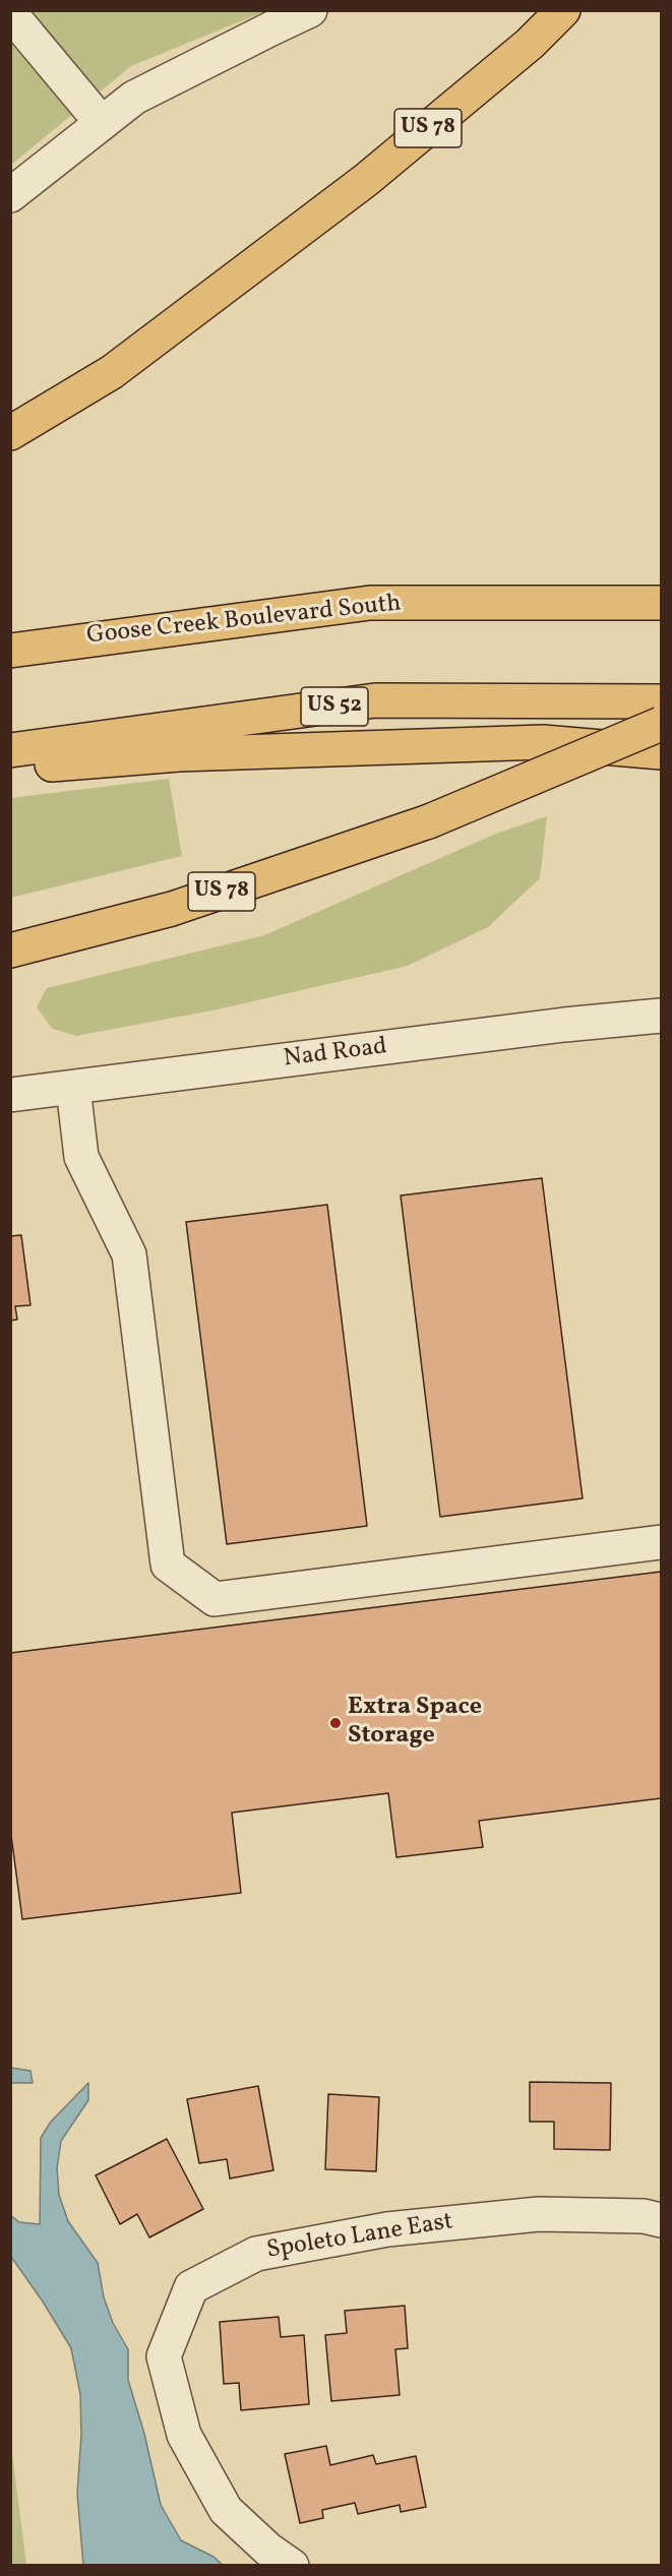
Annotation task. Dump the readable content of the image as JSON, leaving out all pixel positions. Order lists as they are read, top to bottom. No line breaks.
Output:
{"streets":{"highway":["US 78","Goose Creek Boulevard South","US 52"],"street":["Nad Road","Spoleto Lane East"]},"places":["Extra Space Storage"]}
